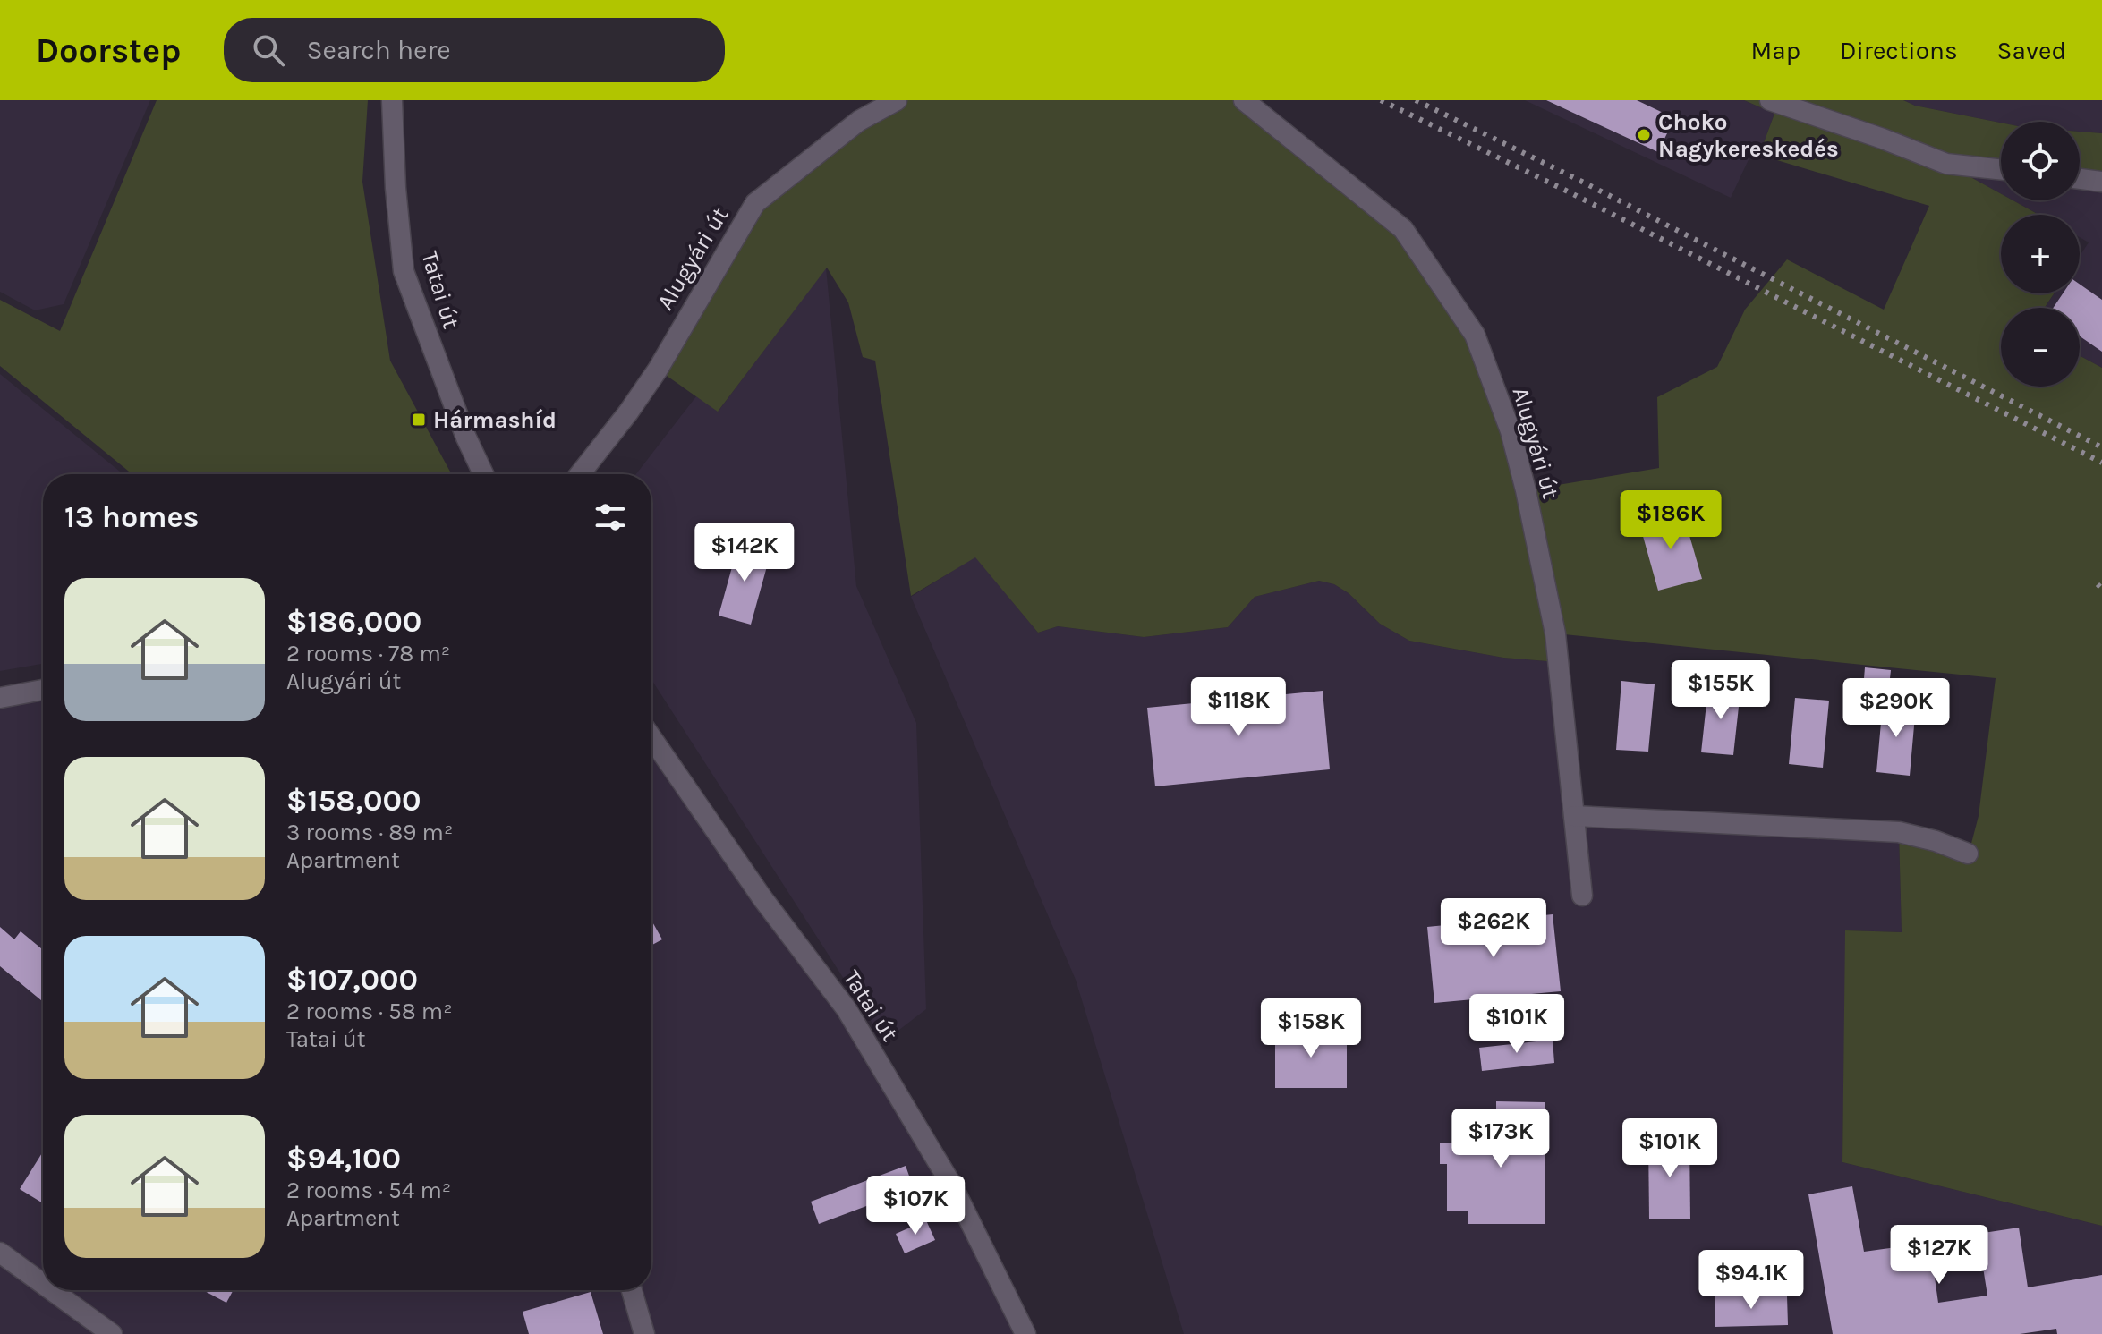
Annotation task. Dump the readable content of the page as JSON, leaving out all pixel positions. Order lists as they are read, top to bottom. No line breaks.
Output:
{"streets":{"street":["Alugyári út","Tatai út"]},"places":{"other":["Choko Nagykereskedés"],"transit":["Hármashíd"]},"page":{"header":"Doorstep","search":"Search here","nav":["Map","Directions","Saved"],"map_buttons":["+","−"],"heading":"13 homes","price":["$186K","$142K","$155K","$118K","$290K","$262K","$101K","$158K","$173K","$101K","$107K","$127K","$94.1K"],"list":[{"name":"$186,000","note":"2 rooms · 78 m² · Alugyári út"},{"name":"$158,000","note":"3 rooms · 89 m² · Apartment"},{"name":"$107,000","note":"2 rooms · 58 m² · Tatai út"},{"name":"$94,100","note":"2 rooms · 54 m² · Apartment"}]}}
